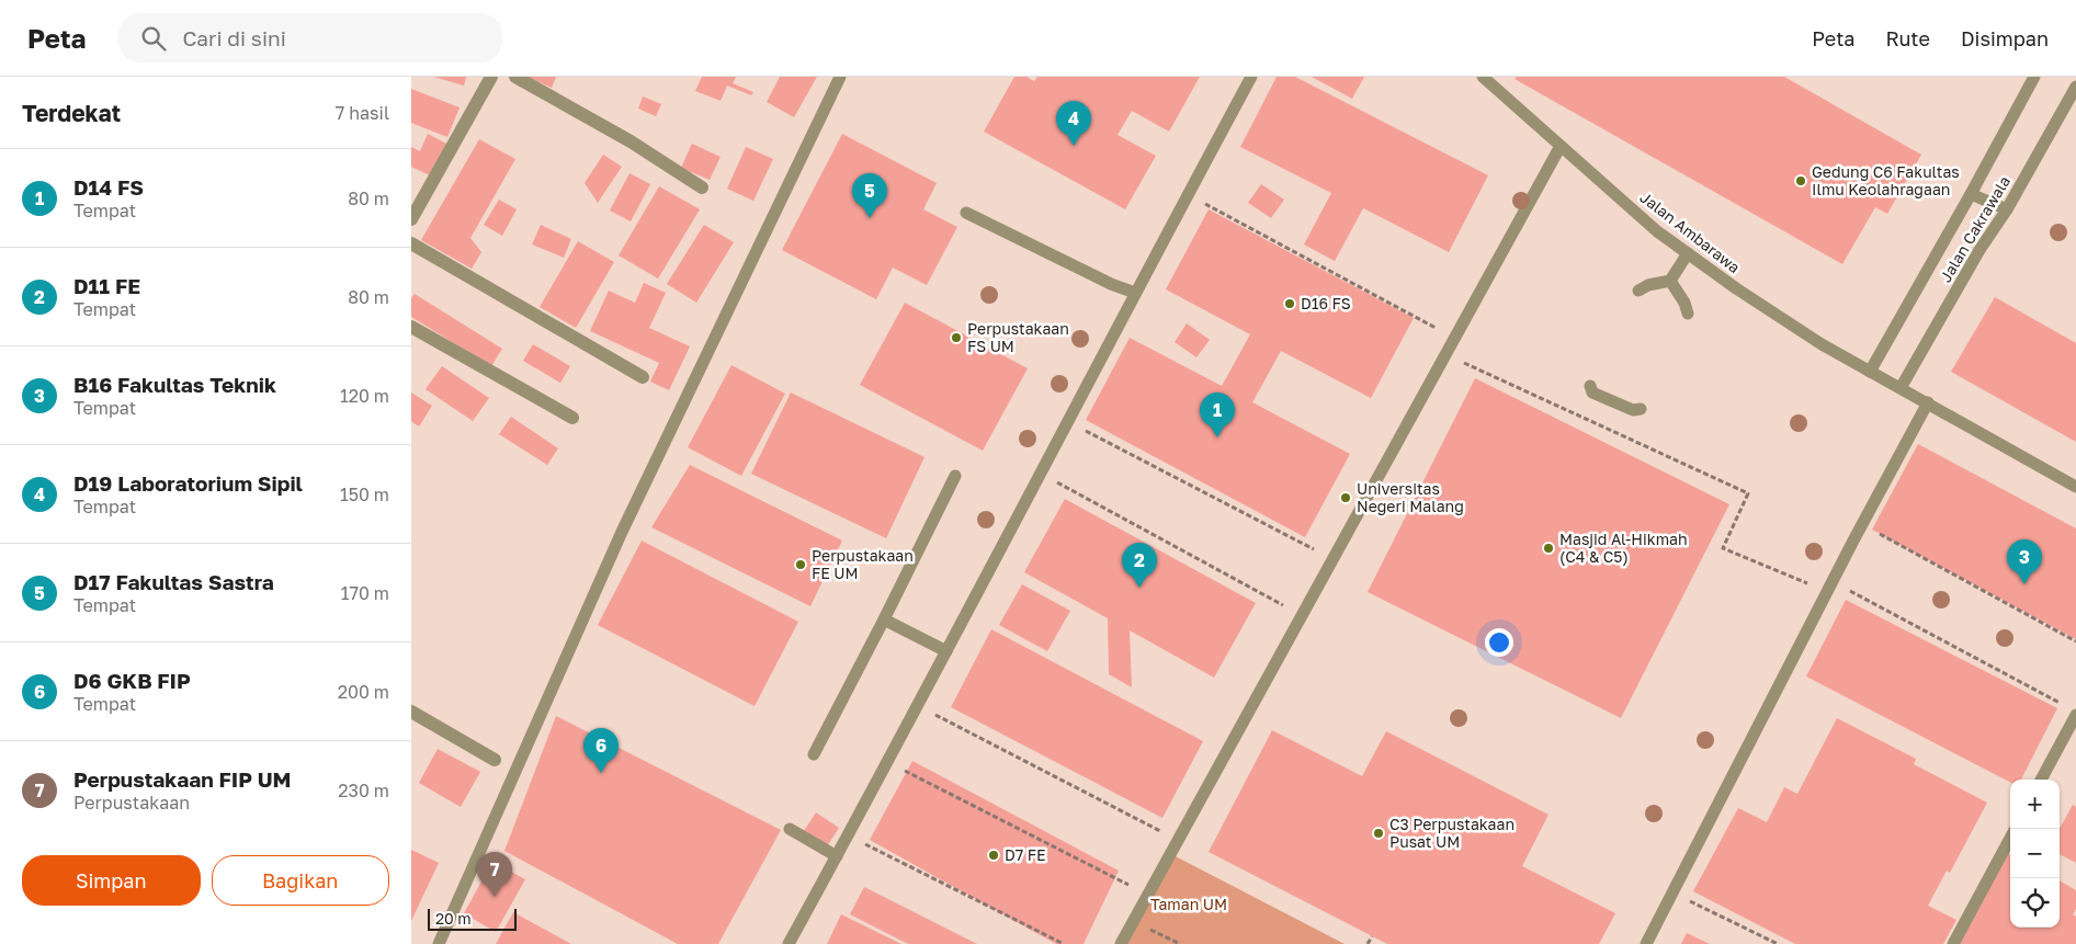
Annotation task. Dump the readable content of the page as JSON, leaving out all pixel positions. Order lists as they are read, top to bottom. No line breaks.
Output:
{"streets":{"lane":["Jalan Cakrawala","Jalan Ambarawa"]},"crossings":[["Jalan Cakrawala","Jalan Ambarawa"]],"parks":["Taman UM"],"places":["Gedung C6 Fakultas Ilmu Keolahragaan","D16 FS","Perpustakaan FS UM","Universitas Negeri Malang","Masjid Al-Hikmah (C4 & C5)","Perpustakaan FE UM","C3 Perpustakaan Pusat UM","D7 FE"],"scale_bar":"20 m","page":{"header":"Peta","search":"Cari di sini","nav":["Peta","Rute","Disimpan"],"heading":["Terdekat","7 hasil"],"pins":["4","5","1","3","2","6","7"],"list":[{"mark":"1","name":"D14 FS","note":"Tempat","value":"80 m"},{"mark":"2","name":"D11 FE","note":"Tempat","value":"80 m"},{"mark":"3","name":"B16 Fakultas Teknik","note":"Tempat","value":"120 m"},{"mark":"4","name":"D19 Laboratorium Sipil","note":"Tempat","value":"150 m"},{"mark":"5","name":"D17 Fakultas Sastra","note":"Tempat","value":"170 m"},{"mark":"6","name":"D6 GKB FIP","note":"Tempat","value":"200 m"},{"mark":"7","name":"Perpustakaan FIP UM","note":"Perpustakaan","value":"230 m"}],"map_buttons":["+","−"],"buttons":["Simpan","Bagikan"],"scale":"20 m"}}
